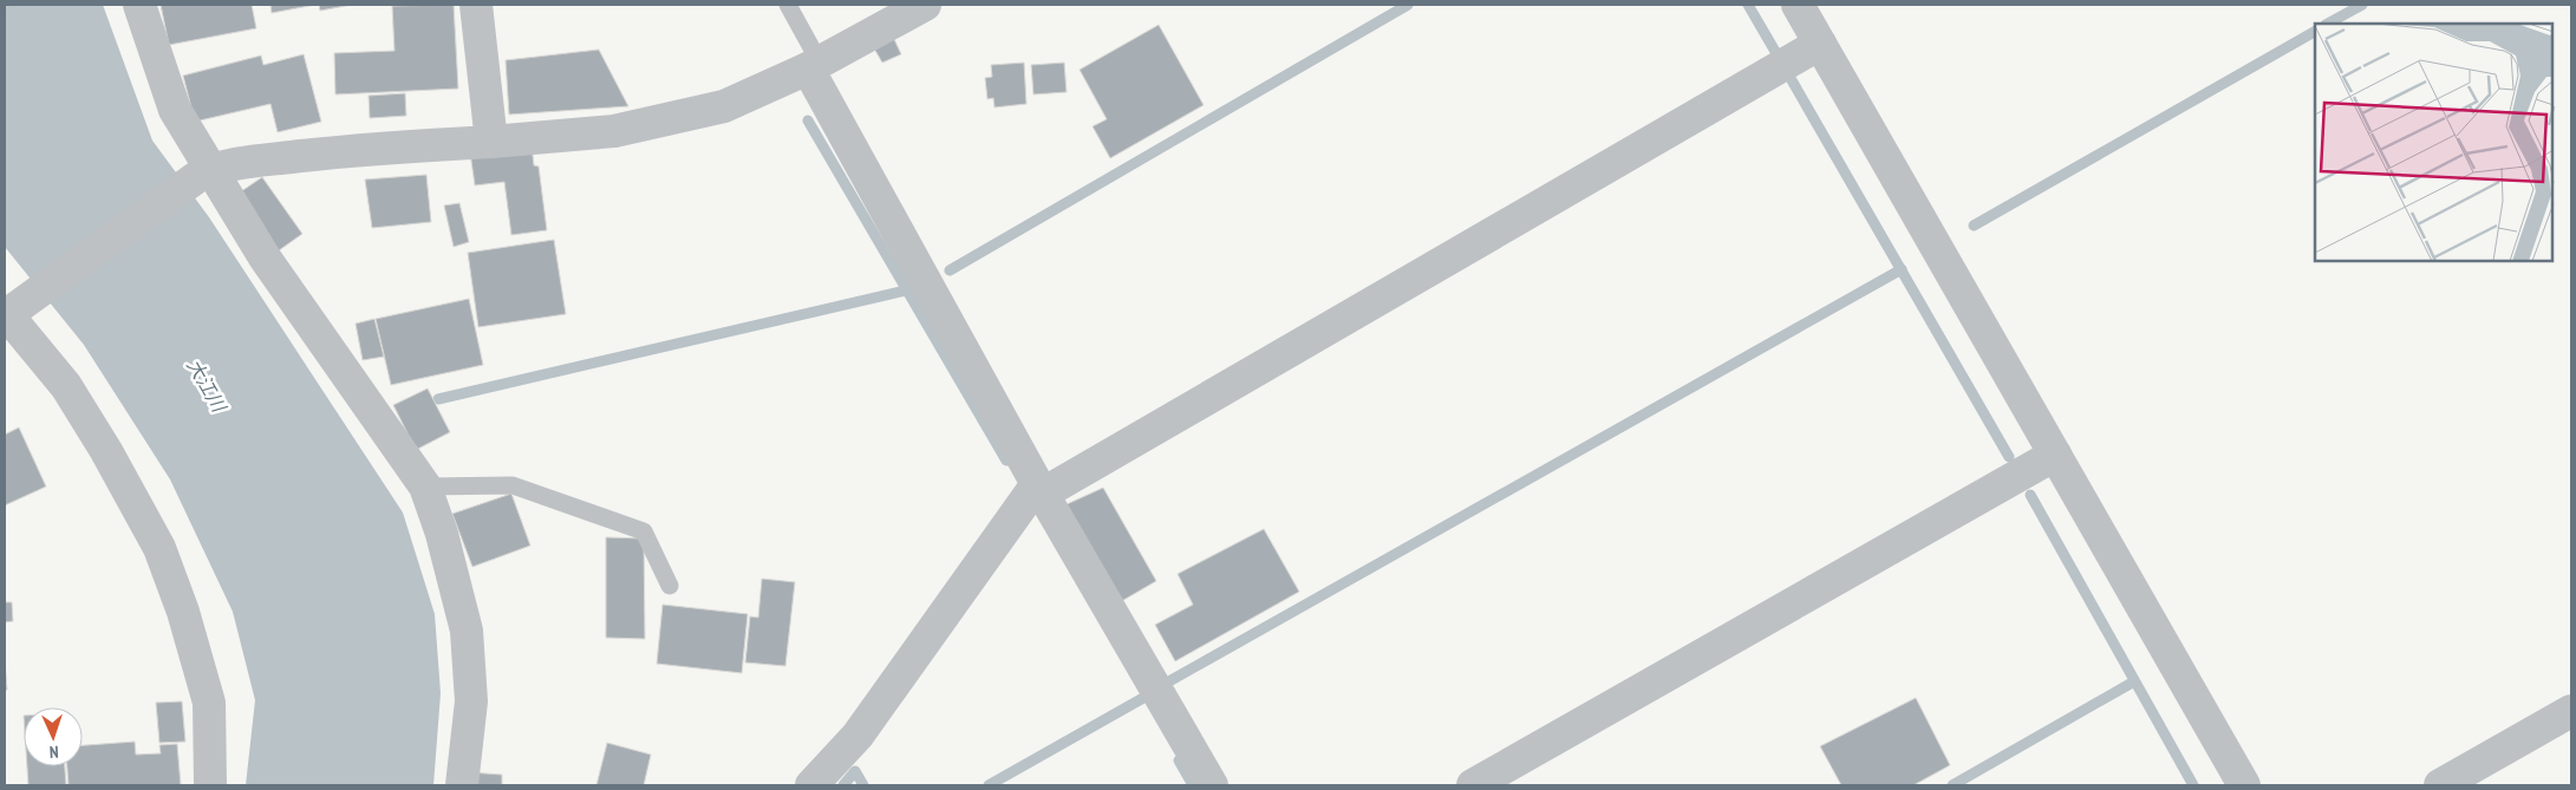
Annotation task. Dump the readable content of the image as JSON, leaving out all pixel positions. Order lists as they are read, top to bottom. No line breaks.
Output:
{"water":["大江川"],"north":"bottom"}
